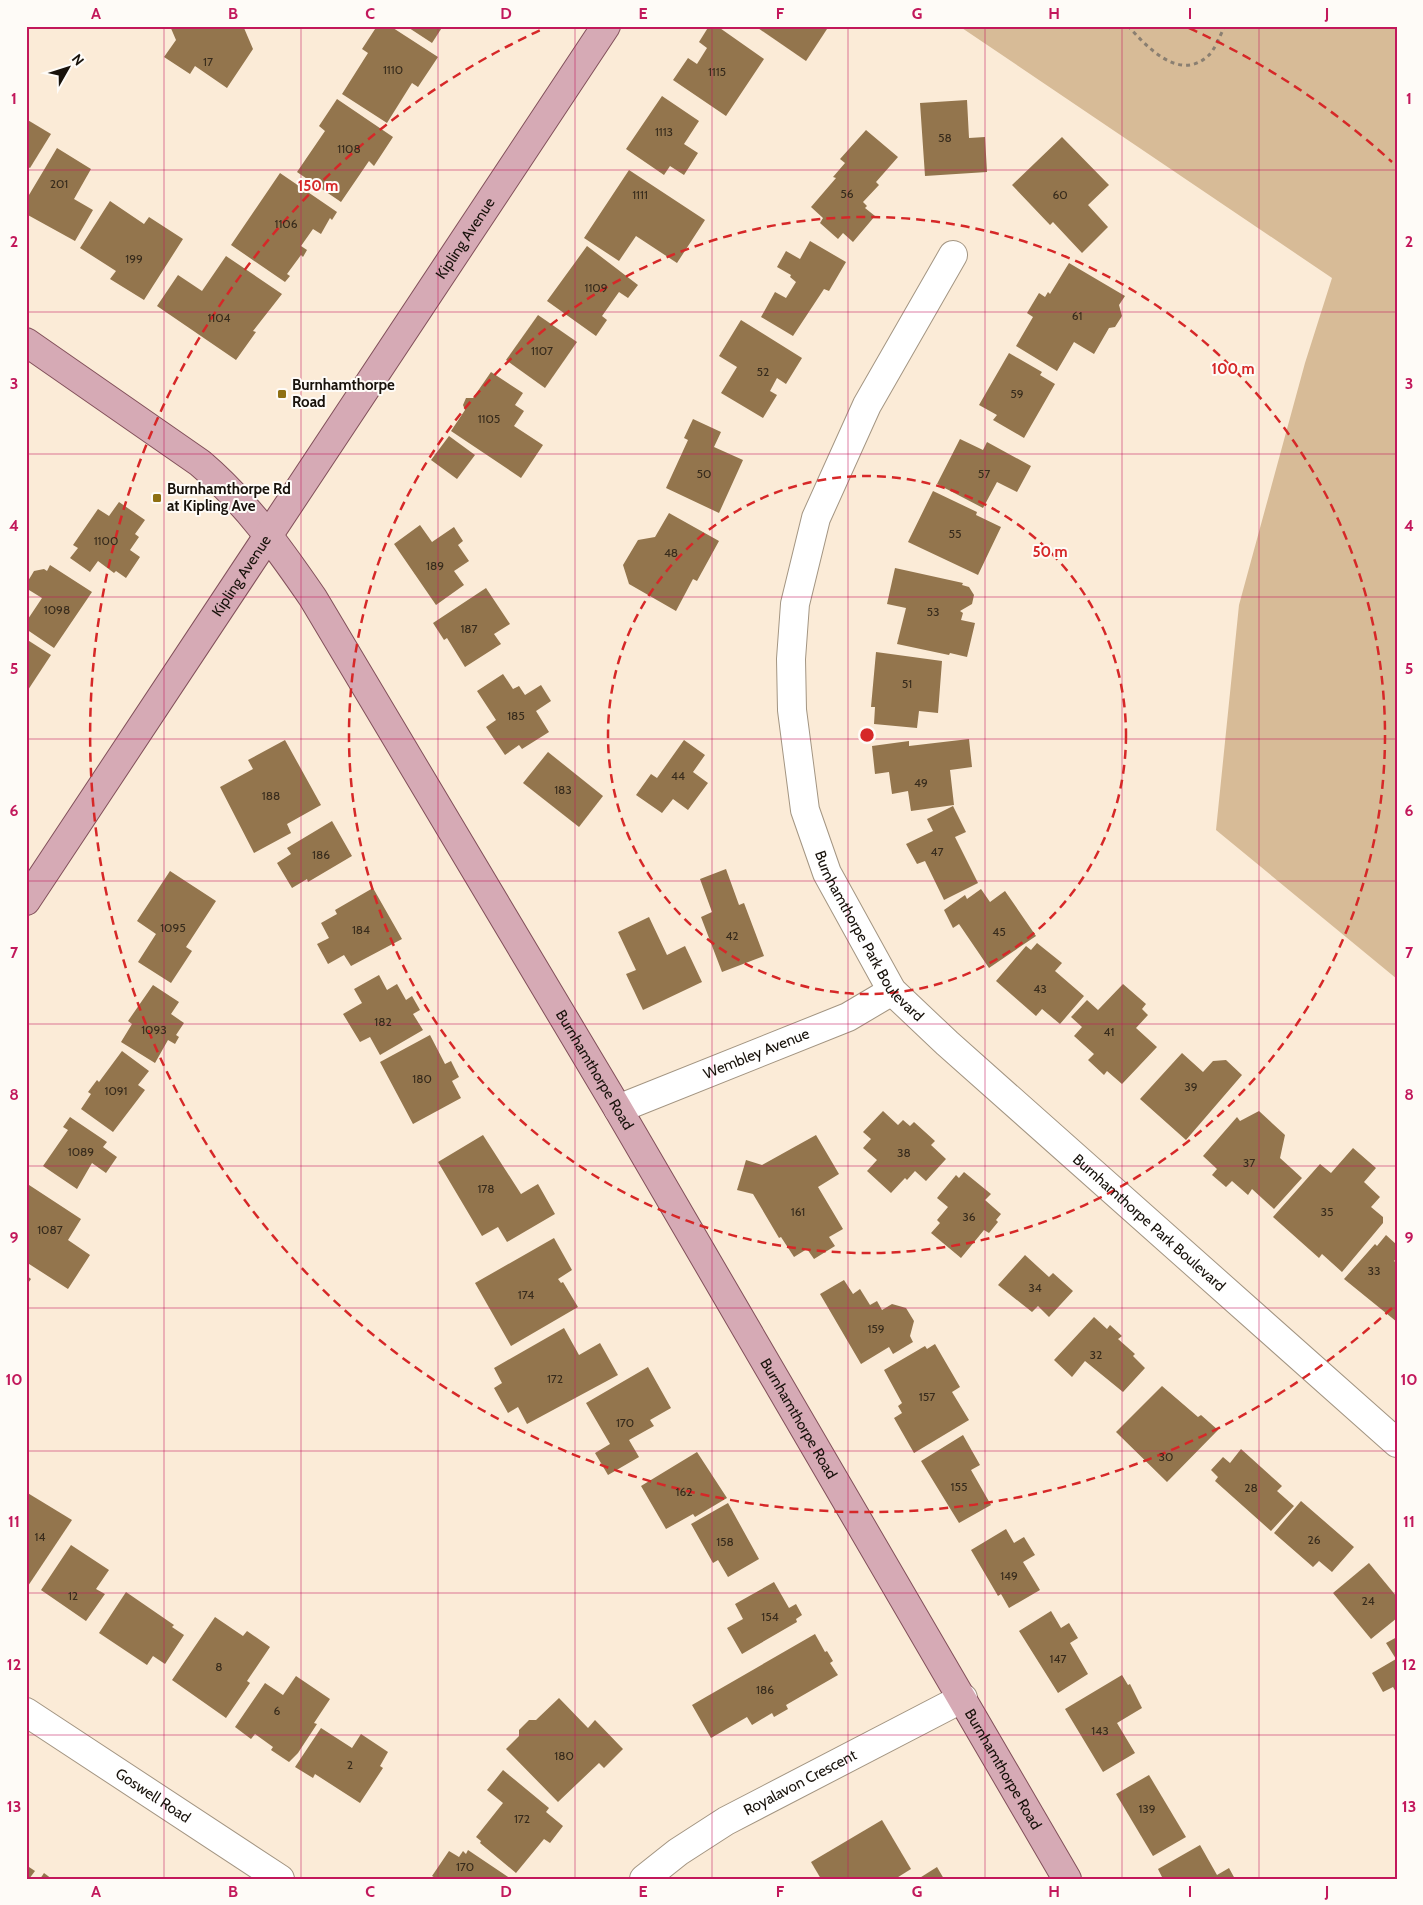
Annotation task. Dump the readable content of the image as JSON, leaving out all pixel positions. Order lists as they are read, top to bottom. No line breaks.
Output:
{"streets":{"main road":["Kipling Avenue","Burnhamthorpe Road"],"street":["Burnhamthorpe Park Boulevard","Wembley Avenue","Royalavon Crescent","Goswell Road"]},"crossings":[["Kipling Avenue","Burnhamthorpe Road"],["Burnhamthorpe Park Boulevard","Wembley Avenue"],["Wembley Avenue","Burnhamthorpe Road"],["Burnhamthorpe Road","Royalavon Crescent"]],"places":{"transit":["Burnhamthorpe Road","Burnhamthorpe Rd at Kipling Ave"]},"house_numbers":["17","1110","1115","1113","58","1108","201","56","1111","60","1106","199","1109","61","1104","1107","52","59","1105","50","57","55","1100","48","189","1098","53","187","51","185","44","49","183","188","47","186","1095","184","45","42","43","182","1093","41","180","39","1091","1089","38","37","178","161","35","36","1087","33","34","174","159","32","172","157","170","30","155","28","162","14","26","158","149","12","24","154","147","8","186","6","143","180","2","139","172","170"],"north":"top right","grid":{"columns":["A","B","C","D","E","F","G","H","I","J"],"rows":["1","2","3","4","5","6","7","8","9","10","11","12","13"]},"rings":["150 m","100 m","50 m"]}
